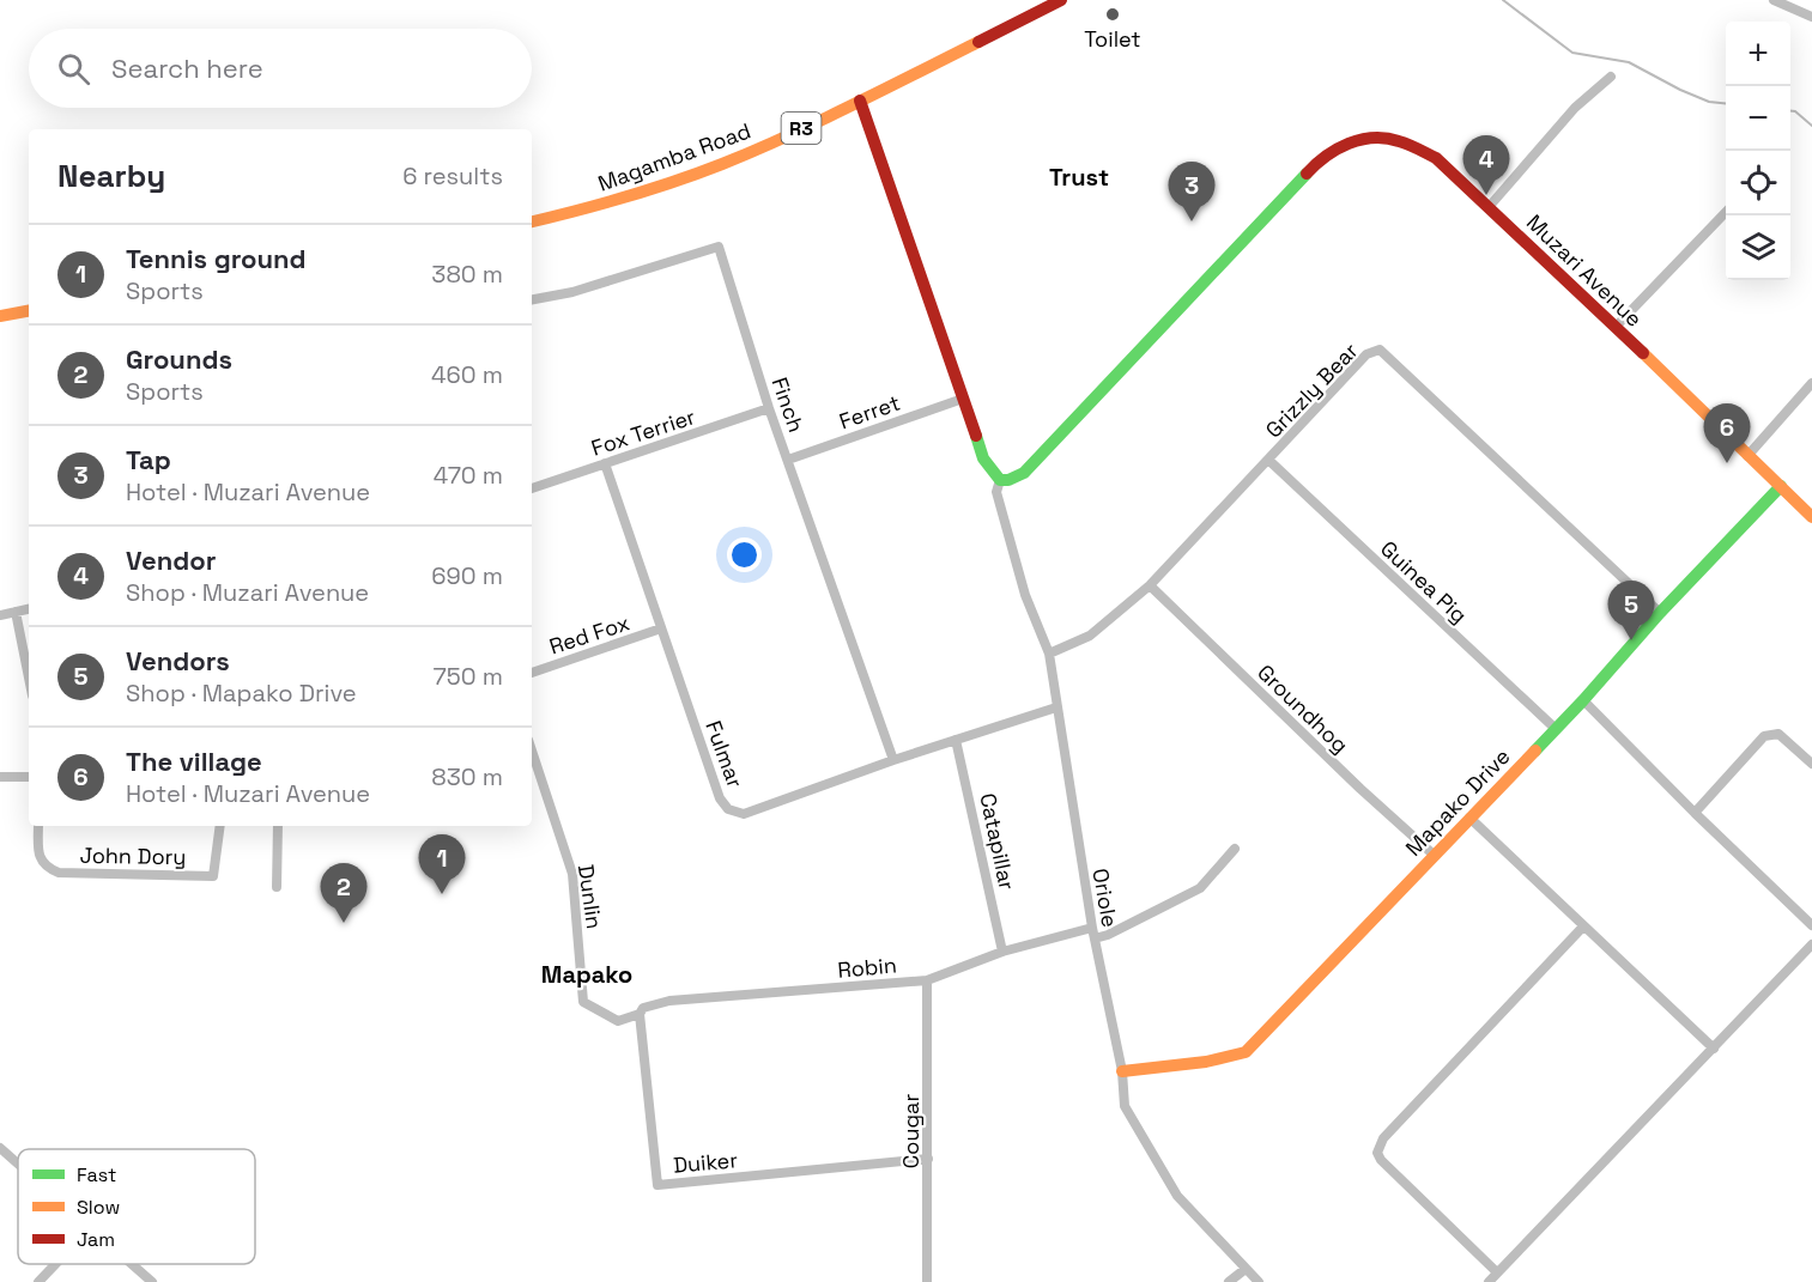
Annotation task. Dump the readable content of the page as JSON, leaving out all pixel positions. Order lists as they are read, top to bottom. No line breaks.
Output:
{"streets":{"main road":["R3","Magamba Road","Muzari Avenue","Mapako Drive"],"street":["Grizzly Bear","Finch","Ferret","Fox Terrier","Guinea Pig","Red Fox","Groundhog","Fulmar","Catapillar","John Dory","Dunlin","Oriole","Robin","Cougar","Duiker"]},"crossings":[["Muzari Avenue","Mapako Drive"],["Muzari Avenue","Oriole"],["Grizzly Bear","Guinea Pig"],["Grizzly Bear","Groundhog"],["Grizzly Bear","Mapako Drive"],["Grizzly Bear","Oriole"],["Finch","Ferret"],["Finch","Fox Terrier"],["Finch","Fulmar"],["Fox Terrier","Fulmar"],["Guinea Pig","Mapako Drive"],["Red Fox","Fulmar"],["Groundhog","Mapako Drive"],["Fulmar","Catapillar"],["Fulmar","Oriole"],["Mapako Drive","Oriole"],["Catapillar","Robin"],["Dunlin","Robin"],["Dunlin","Duiker"],["Oriole","Robin"],["Robin","Cougar"],["Robin","Duiker"],["Cougar","Duiker"]],"districts":["Trust","Mapako"],"places":["Toilet"],"legend":["Fast","Slow","Jam"],"page":{"map_buttons":["+","−"],"search":"Search here","heading":["Nearby","6 results"],"pins":["4","3","6","5","1","2"],"list":[{"mark":"1","name":"Tennis ground","note":"Sports","value":"380 m"},{"mark":"2","name":"Grounds","note":"Sports","value":"460 m"},{"mark":"3","name":"Tap","note":"Hotel · Muzari Avenue","value":"470 m"},{"mark":"4","name":"Vendor","note":"Shop · Muzari Avenue","value":"690 m"},{"mark":"5","name":"Vendors","note":"Shop · Mapako Drive","value":"750 m"},{"mark":"6","name":"The village","note":"Hotel · Muzari Avenue","value":"830 m"}]}}
